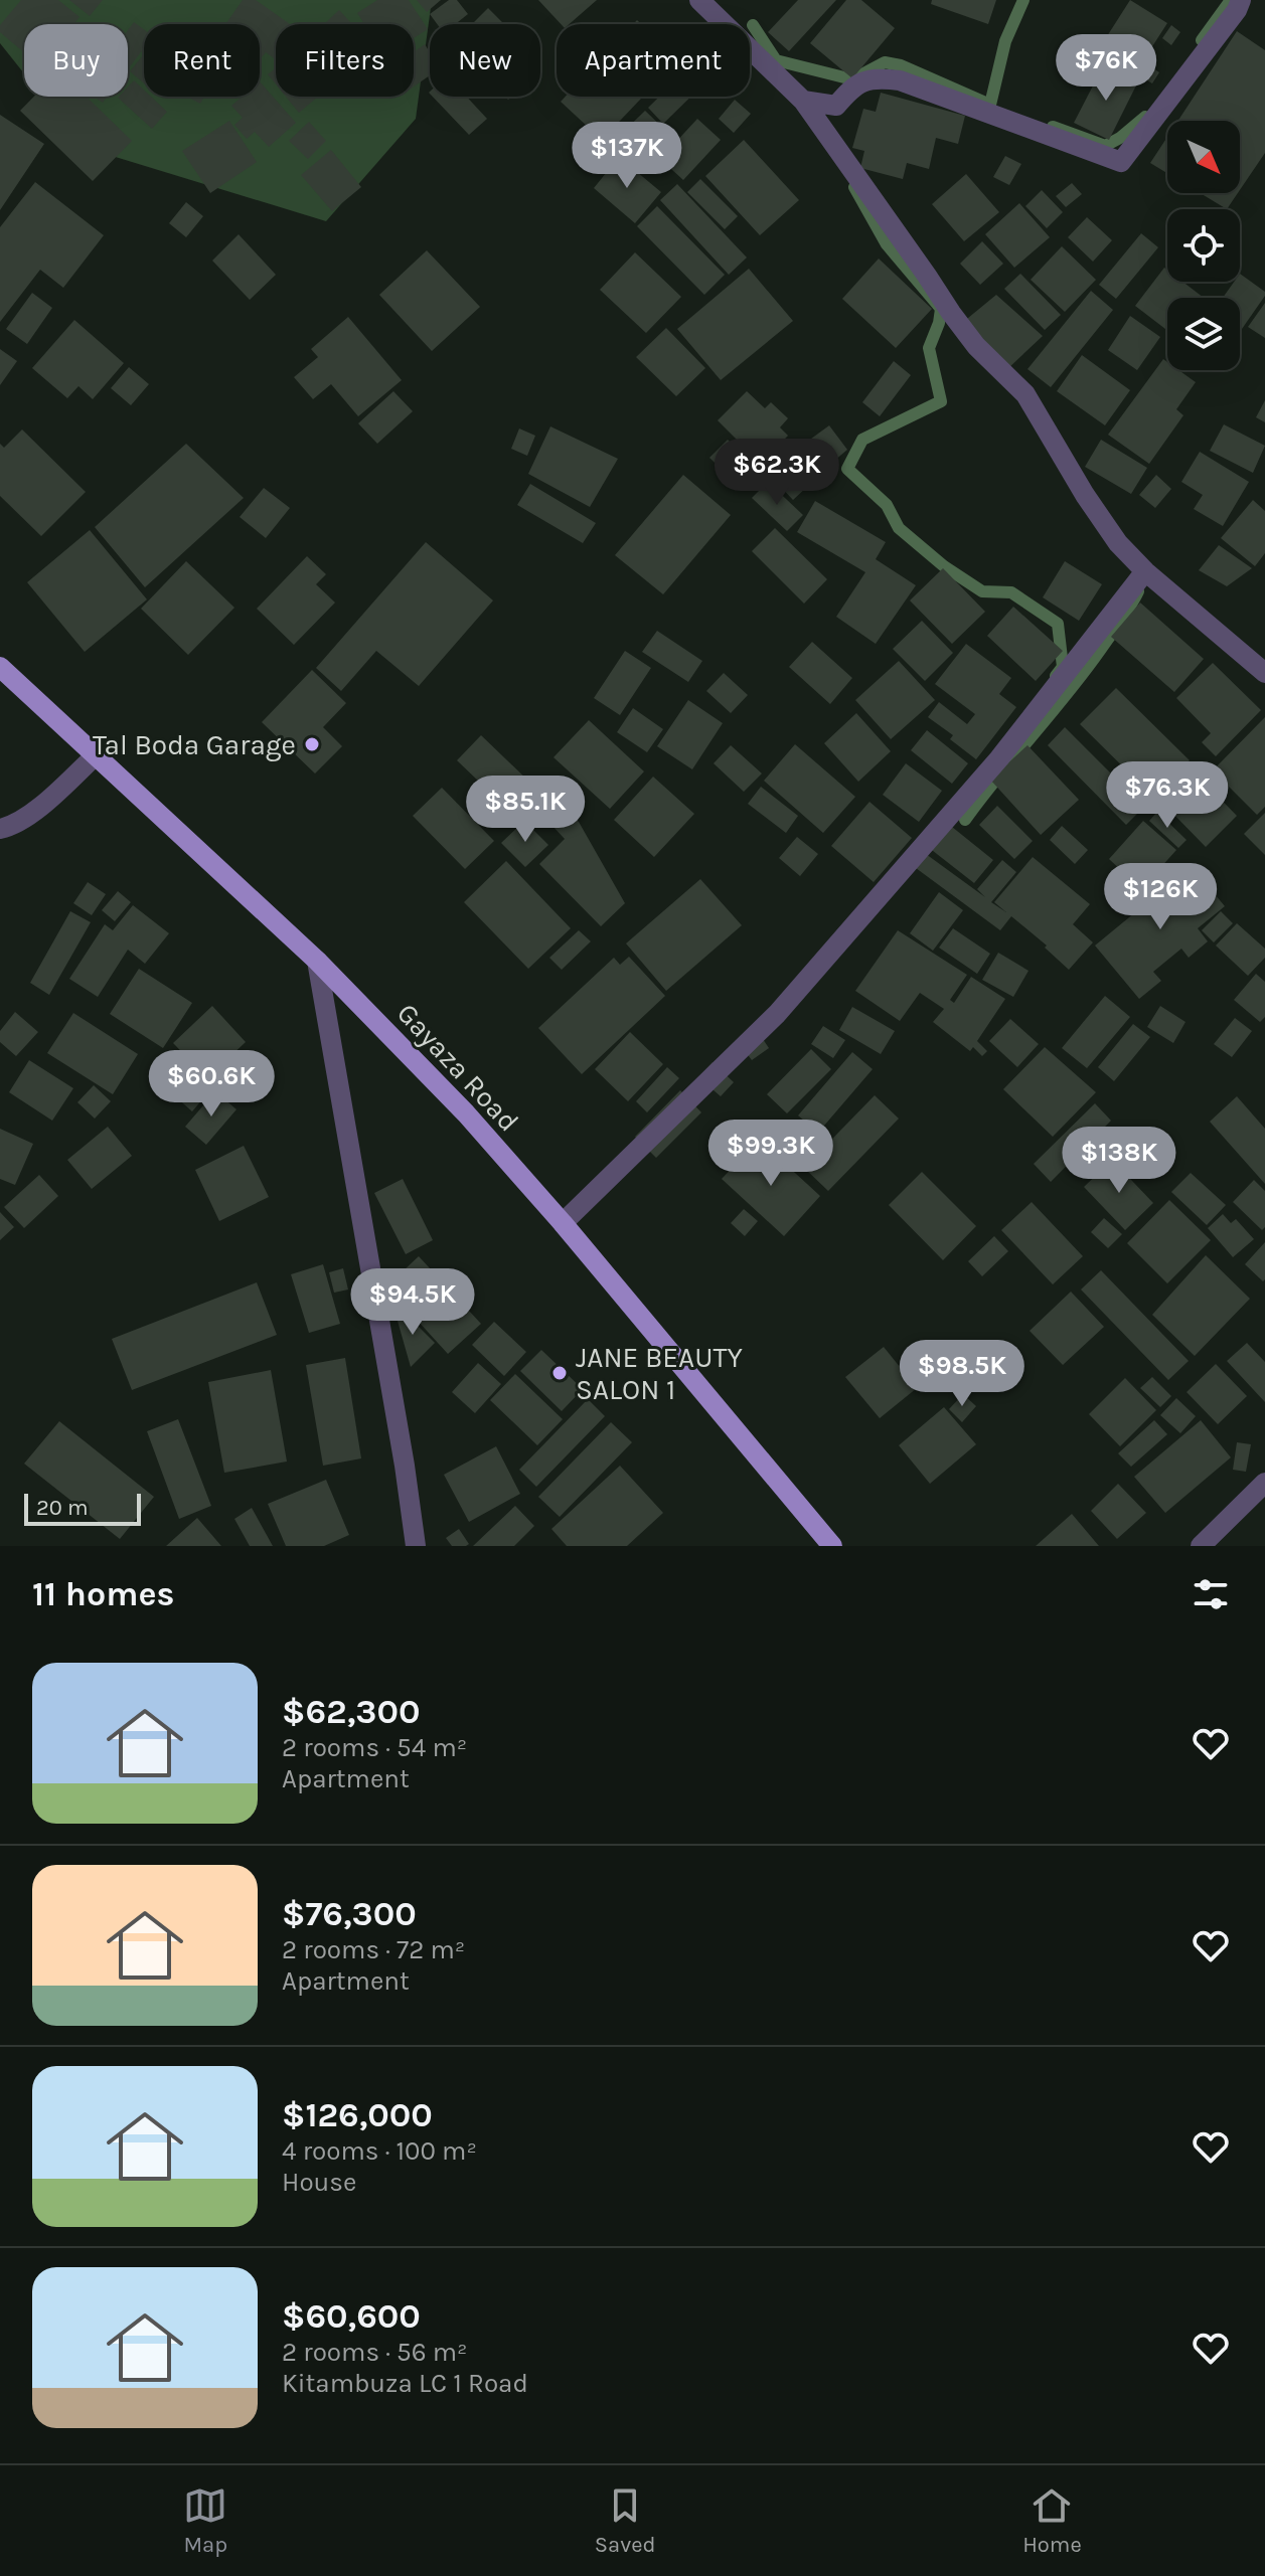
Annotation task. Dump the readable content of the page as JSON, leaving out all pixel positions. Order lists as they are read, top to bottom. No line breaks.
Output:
{"streets":{"main road":["Gayaza Road"]},"places":["Tal Boda Garage","JANE BEAUTY SALON 1"],"scale_bar":"20 m","north":"bottom right","page":{"chip":["Buy","Rent","Filters","New","Apartment"],"price":["$76K","$137K","$62.3K","$76.3K","$85.1K","$126K","$60.6K","$99.3K","$138K","$94.5K","$98.5K"],"scale":"20 m","heading":"11 homes","list":[{"name":"$62,300","note":"2 rooms · 54 m² · Apartment"},{"name":"$76,300","note":"2 rooms · 72 m² · Apartment"},{"name":"$126,000","note":"4 rooms · 100 m² · House"},{"name":"$60,600","note":"2 rooms · 56 m² · Kitambuza LC 1 Road"}],"tabs":["Map","Saved","Home"]}}
